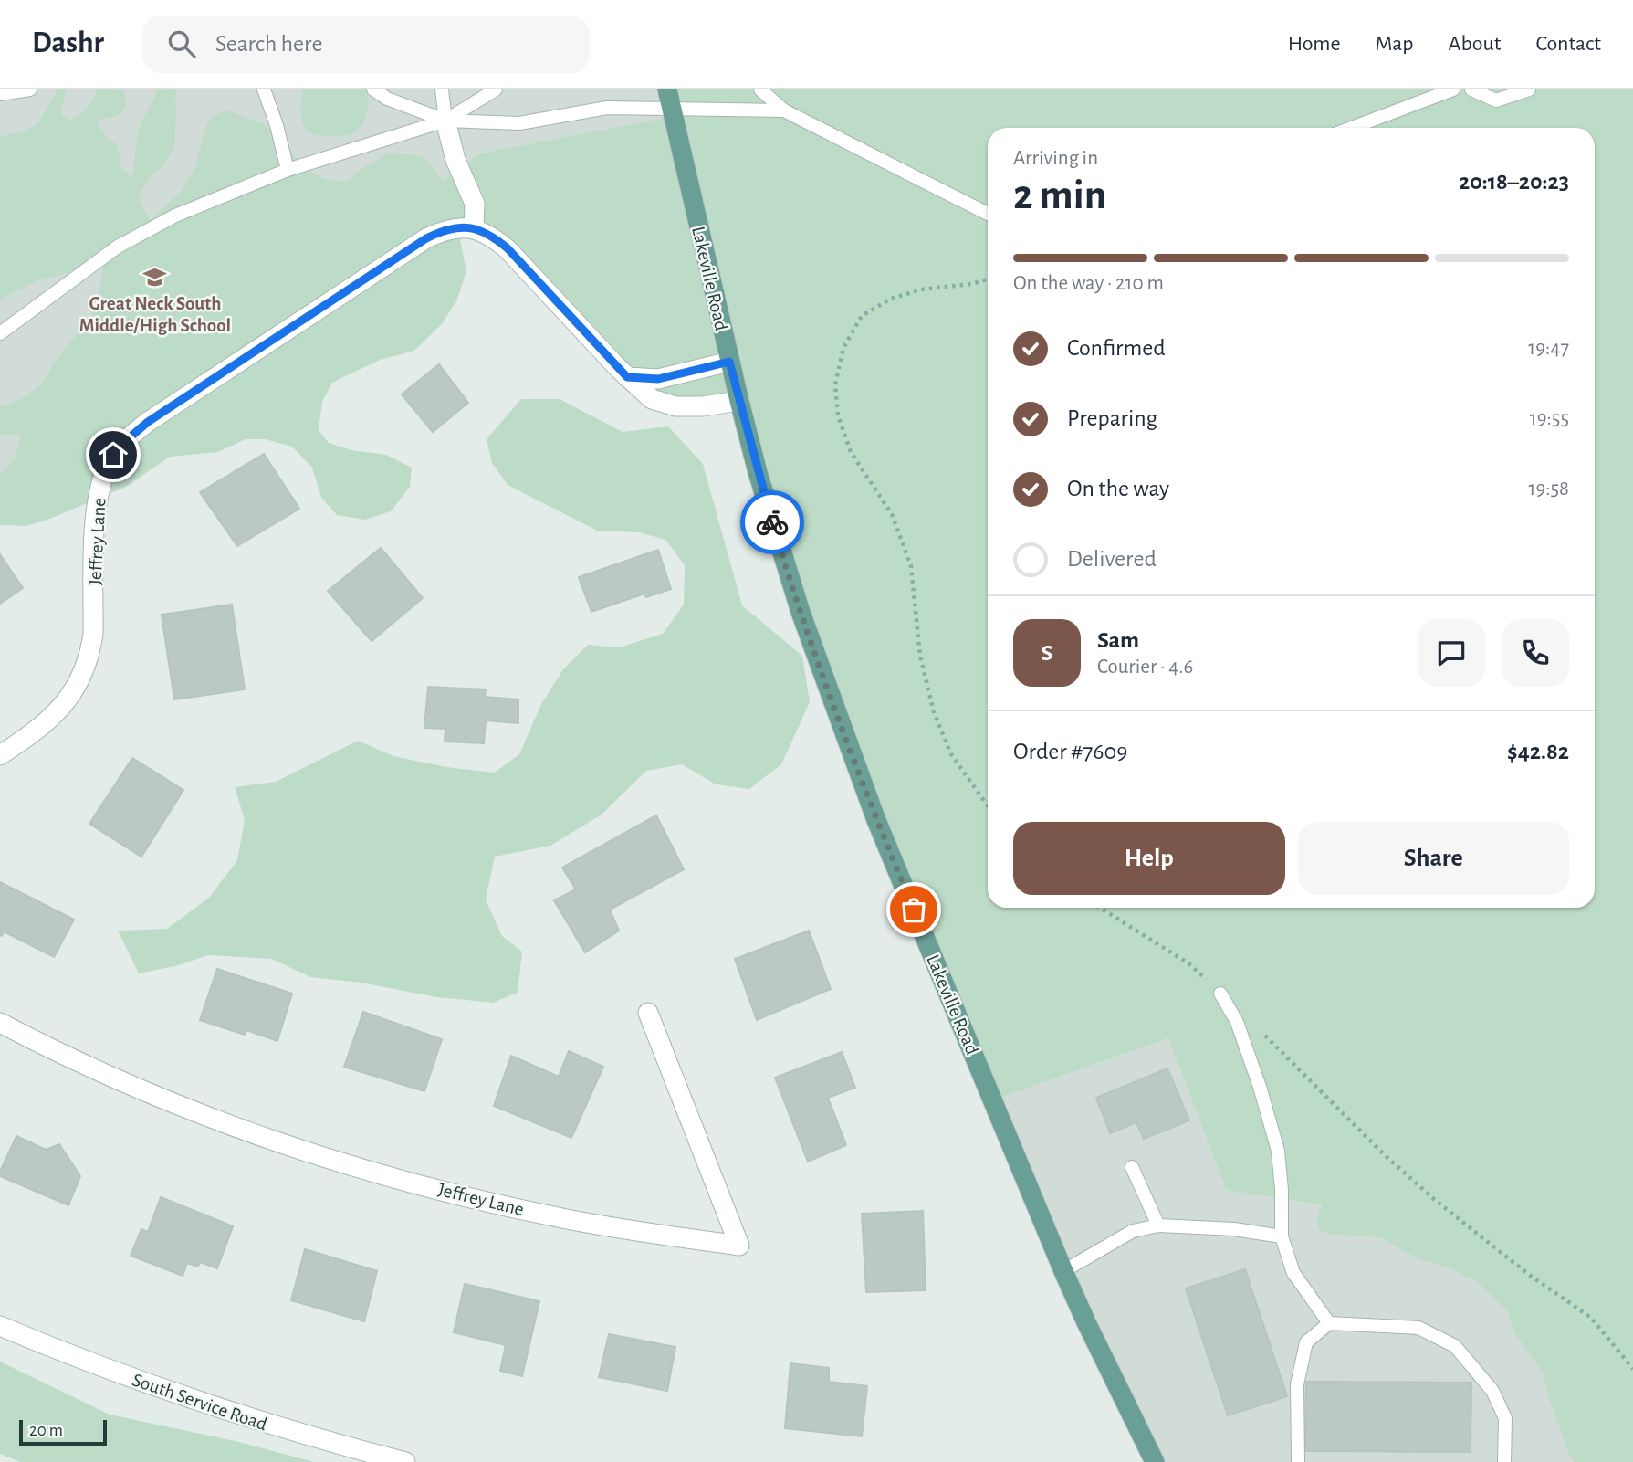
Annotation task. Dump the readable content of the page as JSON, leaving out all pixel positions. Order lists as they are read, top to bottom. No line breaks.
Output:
{"streets":{"main road":["Lakeville Road"],"street":["Jeffrey Lane","South Service Road"]},"places":{"school or university":["Great Neck South Middle/High School"]},"scale_bar":"20 m","page":{"header":"Dashr","search":"Search here","nav":["Home","Map","About","Contact"],"heading":["2 min","Arriving in","20:18–20:23"],"panel":["Sam","Courier · 4.6","Order #7609","$42.82"],"bar":"On the way · 210 m","list":[["Confirmed","19:47"],["Preparing","19:55"],["On the way","19:58"],"Delivered"],"round":"S","buttons":["Help","Share"],"scale":"20 m"}}
